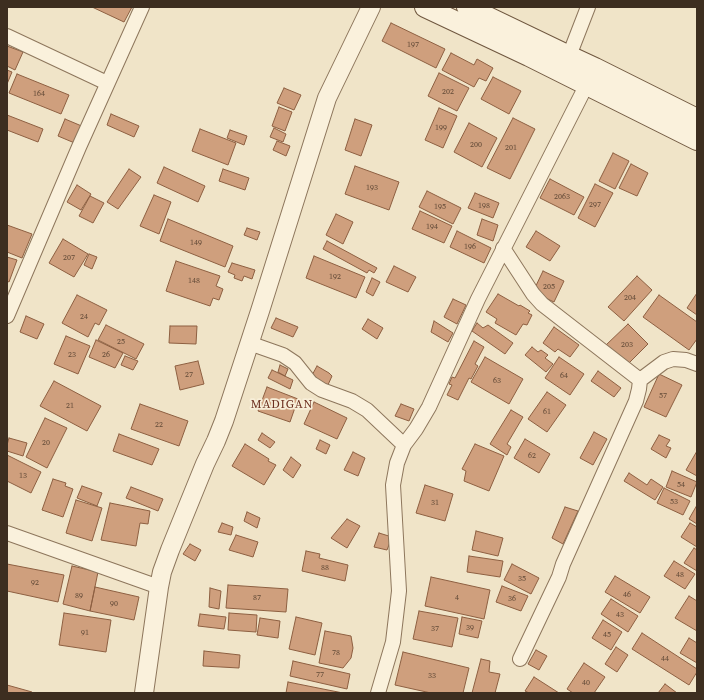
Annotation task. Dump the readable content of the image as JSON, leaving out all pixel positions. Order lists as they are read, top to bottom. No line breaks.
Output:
{"districts":["MADIGAN"],"house_numbers":["197","202","164","199","200","201","193","2063","297","198","195","194","149","196","207","192","148","205","204","24","25","203","23","26","27","64","63","57","21","61","22","20","62","13","54","53","31","88","48","35","92","46","89","87","4","36","90","43","39","37","91","45","78","44","77","33","40"]}
